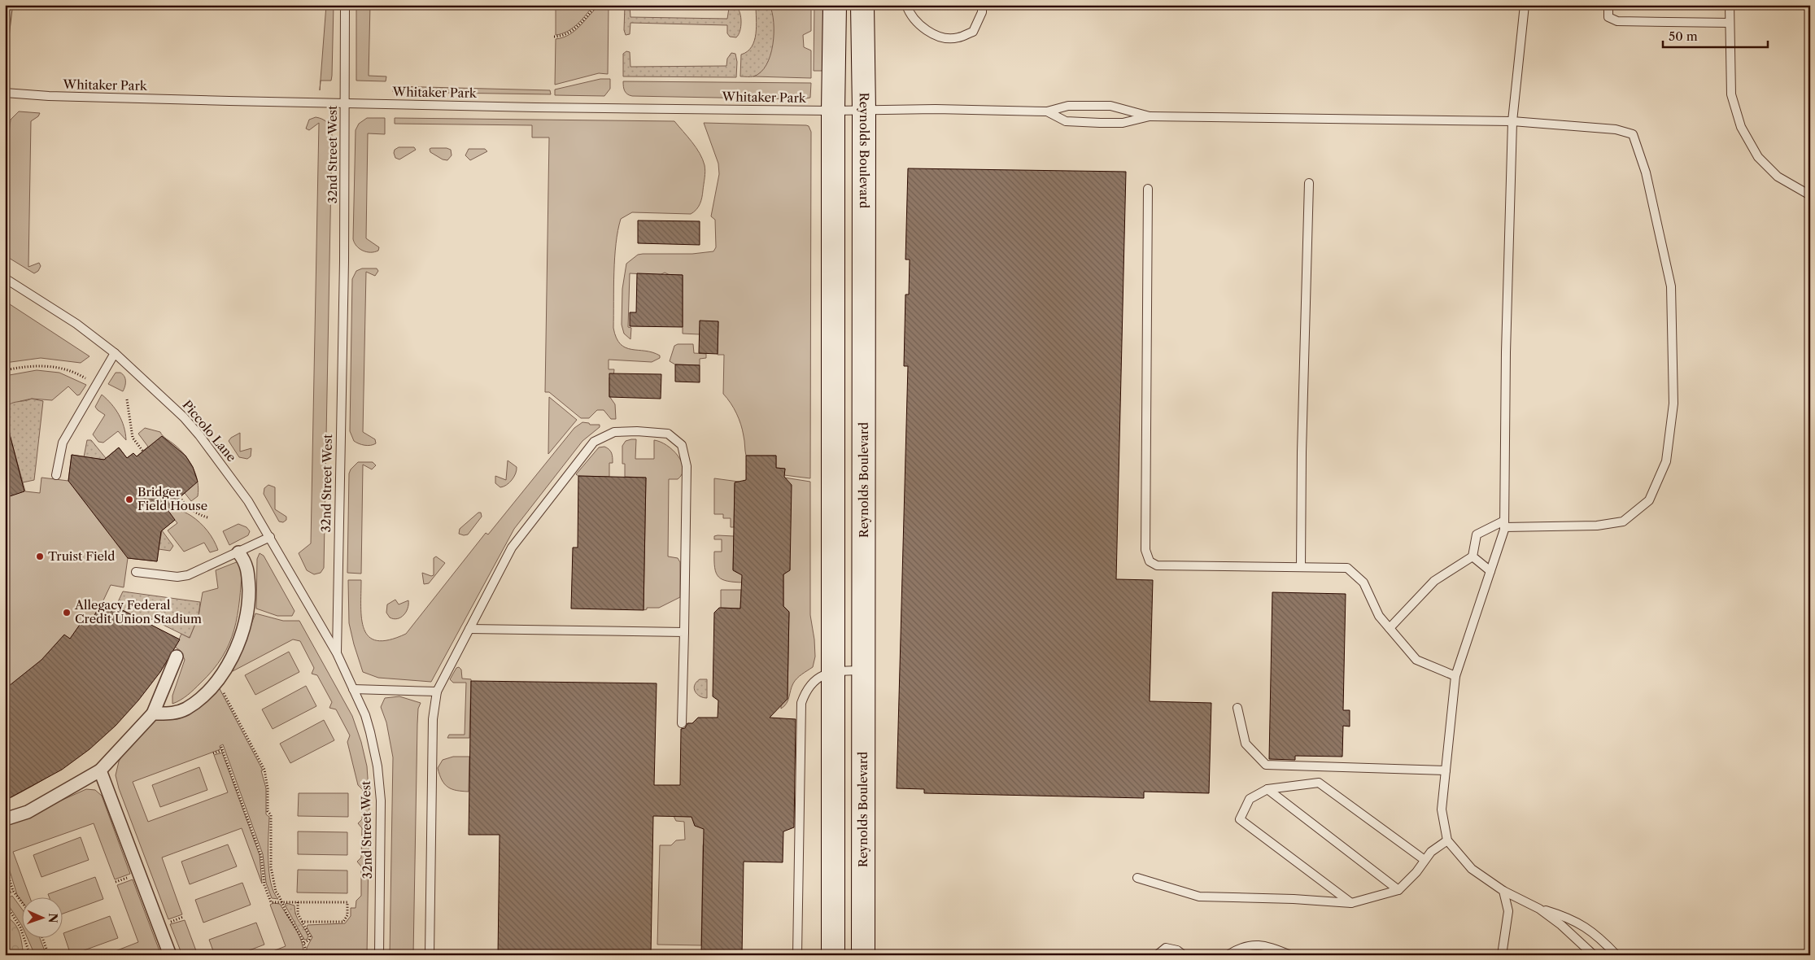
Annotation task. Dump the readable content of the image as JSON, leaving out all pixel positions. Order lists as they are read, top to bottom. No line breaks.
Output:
{"streets":{"main road":["Reynolds Boulevard"],"lane":["Whitaker Park","32nd Street West","Piccolo Lane"]},"crossings":[["Whitaker Park","Reynolds Boulevard"],["Whitaker Park","32nd Street West"],["32nd Street West","Piccolo Lane"]],"places":["Bridger Field House","Truist Field","Allegacy Federal Credit Union Stadium"],"scale_bar":"50 m","north":"right"}
